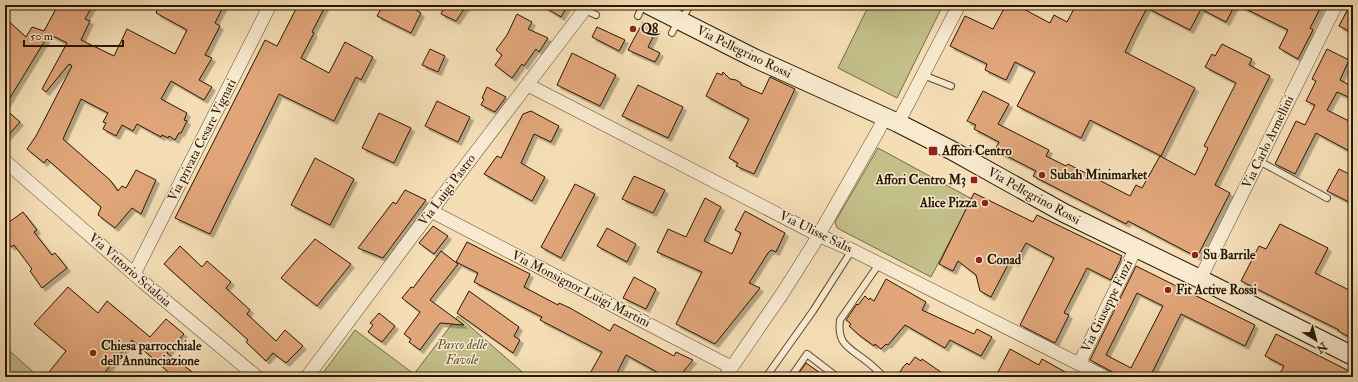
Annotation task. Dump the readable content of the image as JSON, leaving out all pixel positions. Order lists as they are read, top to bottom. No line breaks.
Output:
{"streets":{"main road":["Via Pellegrino Rossi"],"street":["Via privata Cesare Vignati","Via Carlo Armellini","Via Luigi Pastro","Via Ulisse Salis","Via Vittorio Scialoia","Via Monsignor Luigi Martini","Via Giuseppe Finzi"]},"crossings":[["Via Pellegrino Rossi","Via Carlo Armellini"],["Via Pellegrino Rossi","Via Giuseppe Finzi"],["Via privata Cesare Vignati","Via Vittorio Scialoia"],["Via Luigi Pastro","Via Ulisse Salis"],["Via Luigi Pastro","Via Monsignor Luigi Martini"],["Via Ulisse Salis","Via Giuseppe Finzi"]],"parks":["Parco delle Favole"],"places":{"other":["Q8","Subah Minimarket","Alice Pizza","Su Barrile","Conad","Fit Active Rossi","Chiesa parrocchiale dell'Annunciazione"],"transit":["Affori Centro","Affori Centro M3"]},"scale_bar":"50 m","north":"bottom right"}
